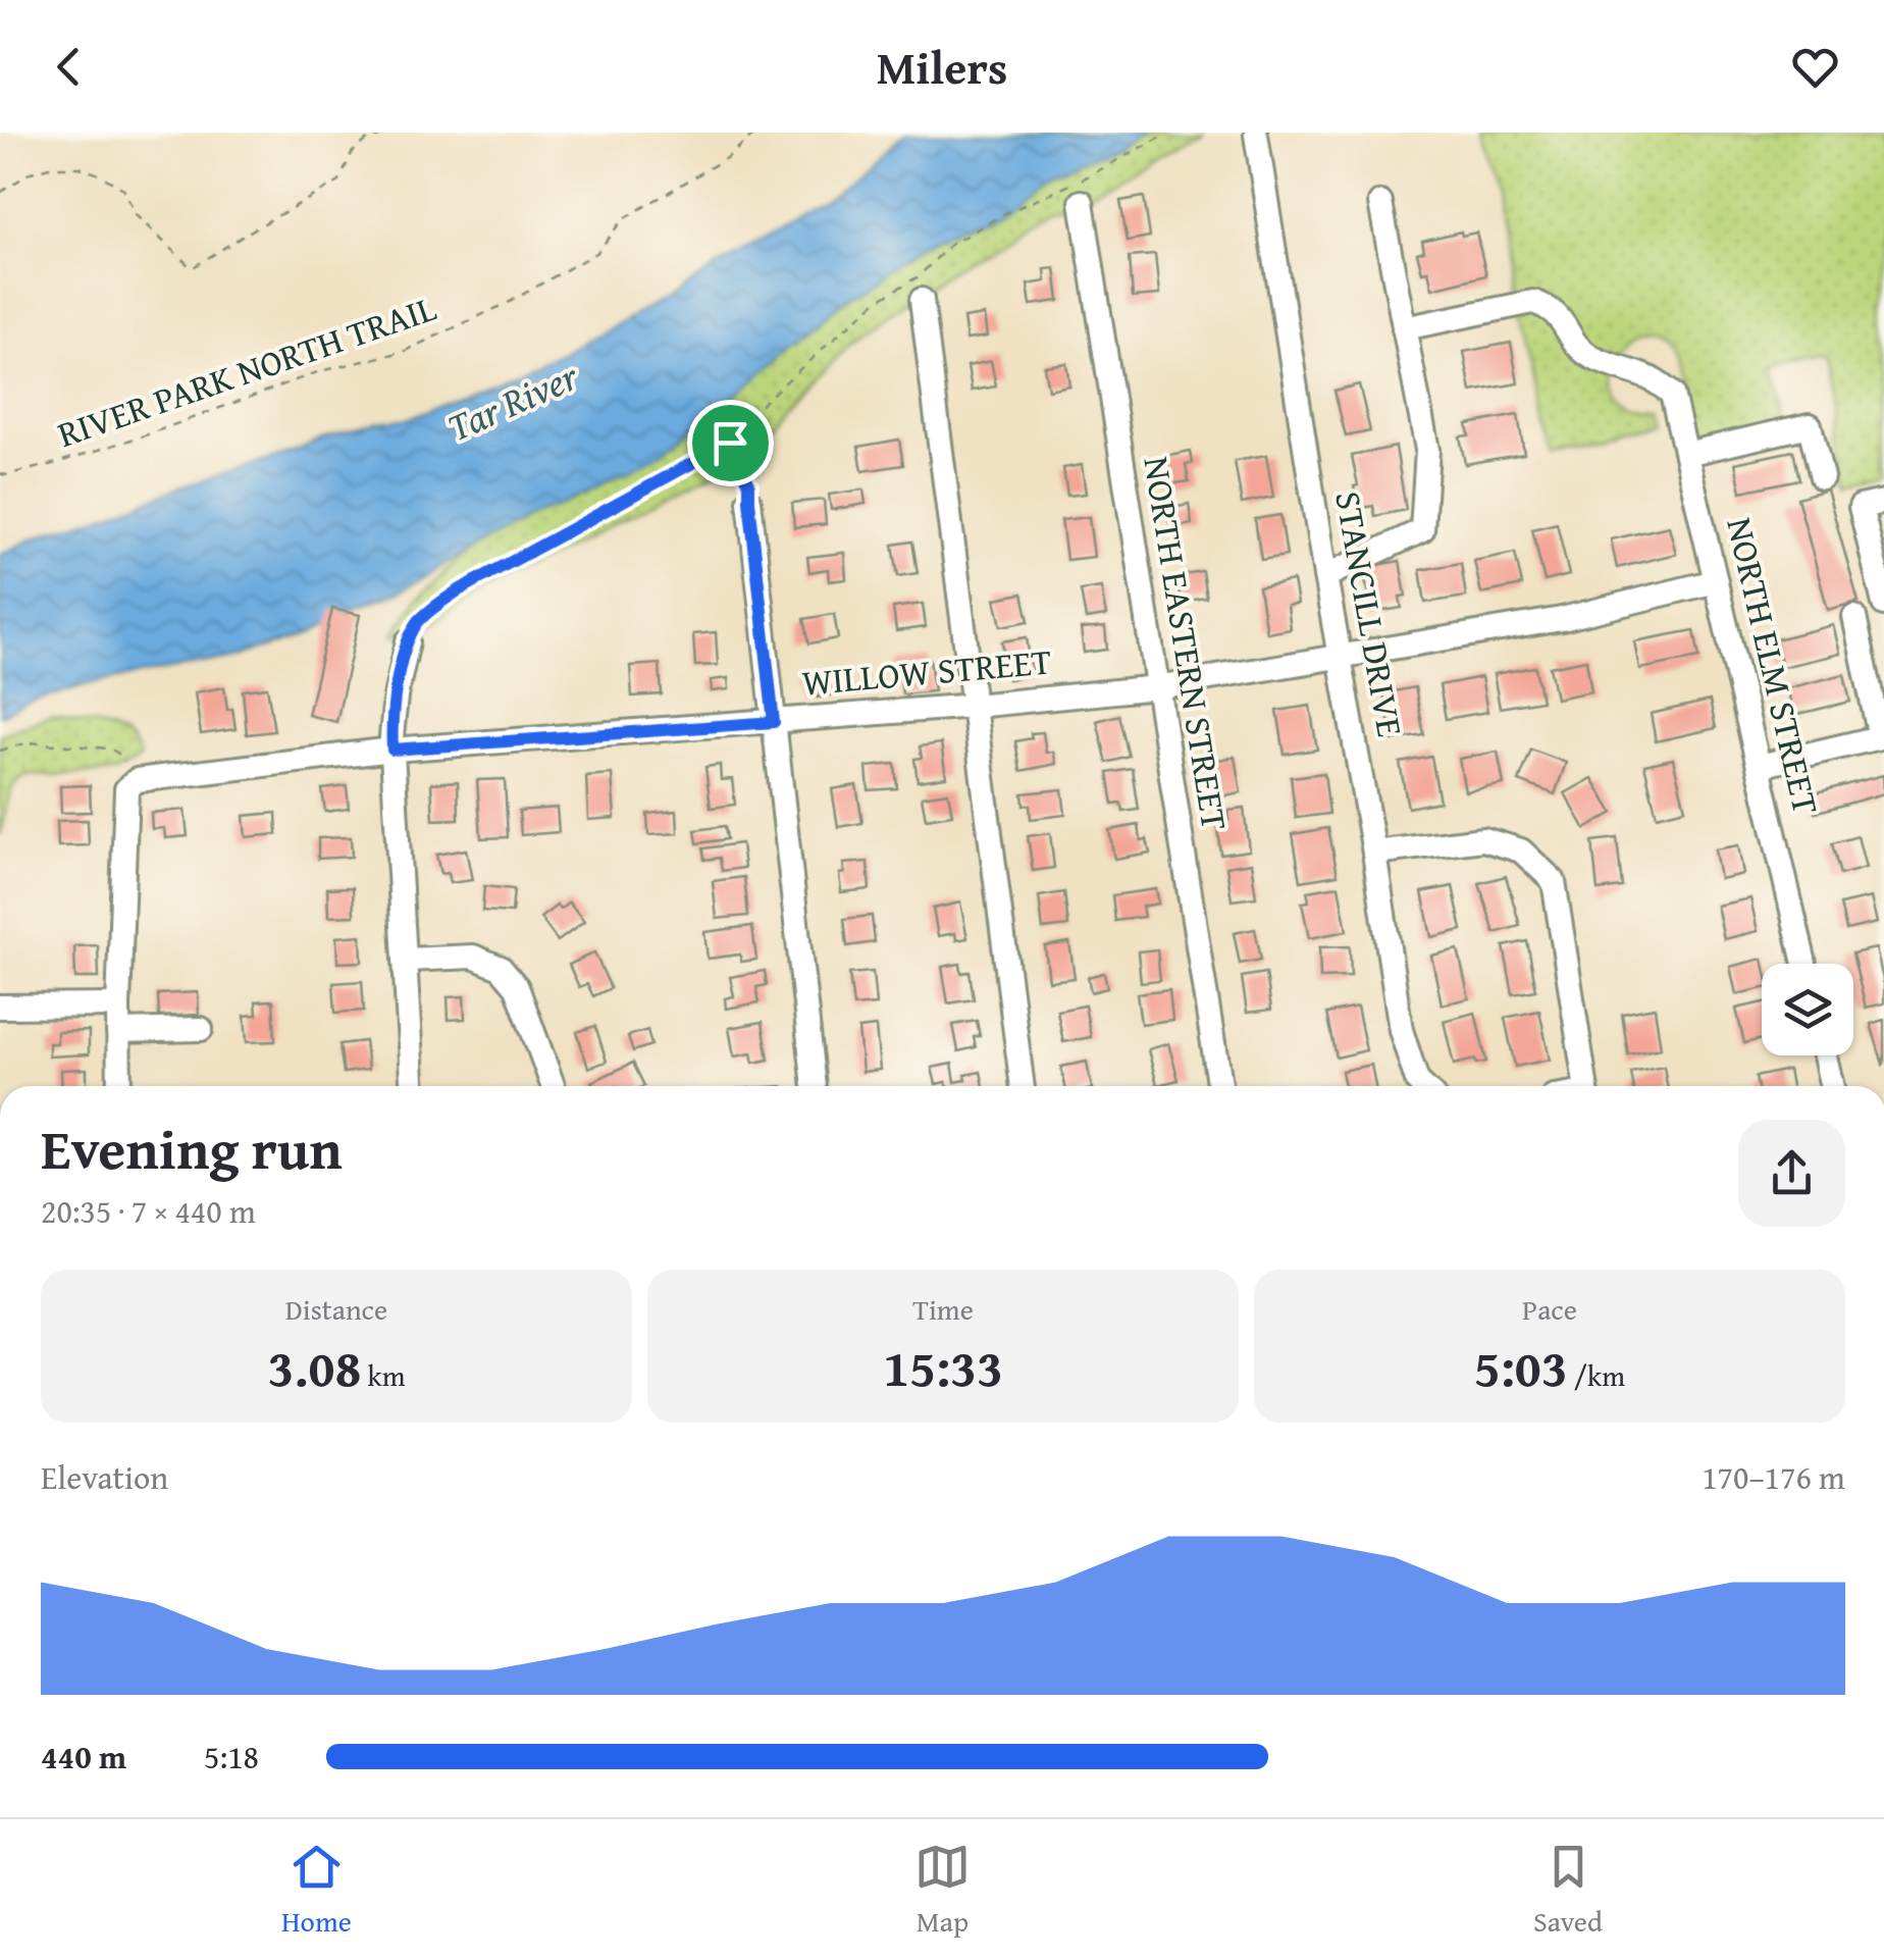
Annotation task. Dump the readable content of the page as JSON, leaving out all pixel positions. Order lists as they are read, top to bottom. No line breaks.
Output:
{"streets":{"street":["STANCILL DRIVE","NORTH EASTERN STREET","NORTH ELM STREET","WILLOW STREET"],"path":["RIVER PARK NORTH TRAIL"]},"crossings":[["STANCILL DRIVE","WILLOW STREET"],["NORTH EASTERN STREET","WILLOW STREET"],["NORTH ELM STREET","WILLOW STREET"]],"water":["Tar River"],"page":{"header":"Milers","heading":["Evening run","20:35 · 7 × 440 m"],"stats":[["Distance","3.08 km"],["Time","15:33"],["Pace","5:03 /km"]],"chart":["Elevation","170–176 m"],"list":[{"name":"440 m","note":"5:18"}],"tabs":["Home","Map","Saved"]}}
